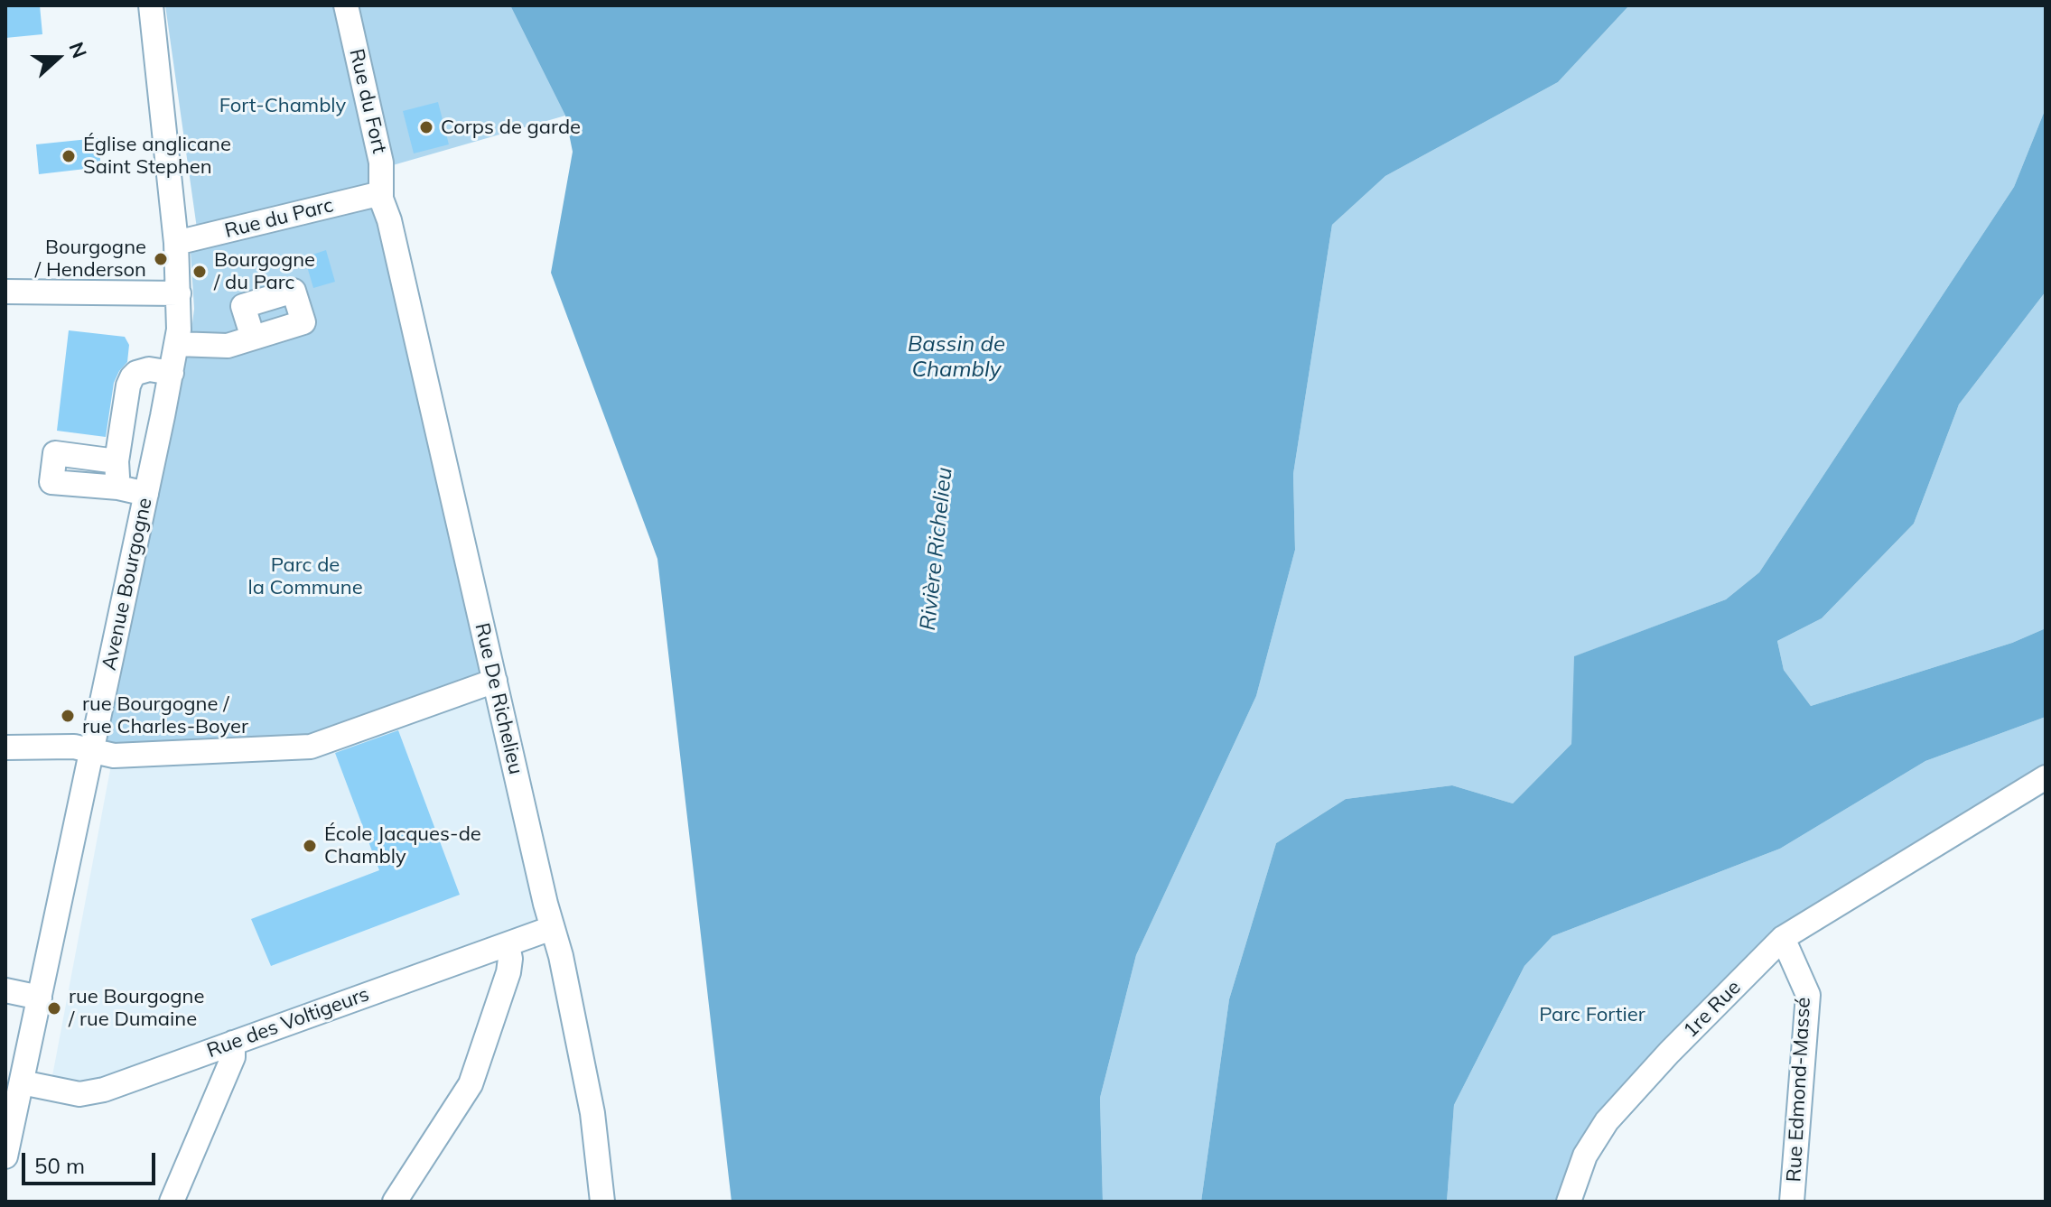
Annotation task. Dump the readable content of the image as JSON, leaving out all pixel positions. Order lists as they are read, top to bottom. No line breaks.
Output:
{"streets":{"street":["Rue du Fort","Rue du Parc","Avenue Bourgogne","Rue De Richelieu","1re Rue","Rue des Voltigeurs","Rue Edmond-Massé"]},"crossings":[["Rue du Fort","Rue du Parc"],["Rue du Fort","Rue De Richelieu"],["Rue du Parc","Avenue Bourgogne"],["Rue du Parc","Rue De Richelieu"],["Avenue Bourgogne","Rue des Voltigeurs"],["Rue De Richelieu","Rue des Voltigeurs"],["1re Rue","Rue Edmond-Massé"]],"water":["Bassin de Chambly","Rivière Richelieu"],"parks":["Fort-Chambly","Parc de la Commune","Parc Fortier"],"places":["Corps de garde","Église anglicane Saint Stephen","Bourgogne / Henderson","Bourgogne / du Parc","rue Bourgogne / rue Charles-Boyer","École Jacques-de Chambly","rue Bourgogne / rue Dumaine"],"scale_bar":"50 m","north":"right"}
